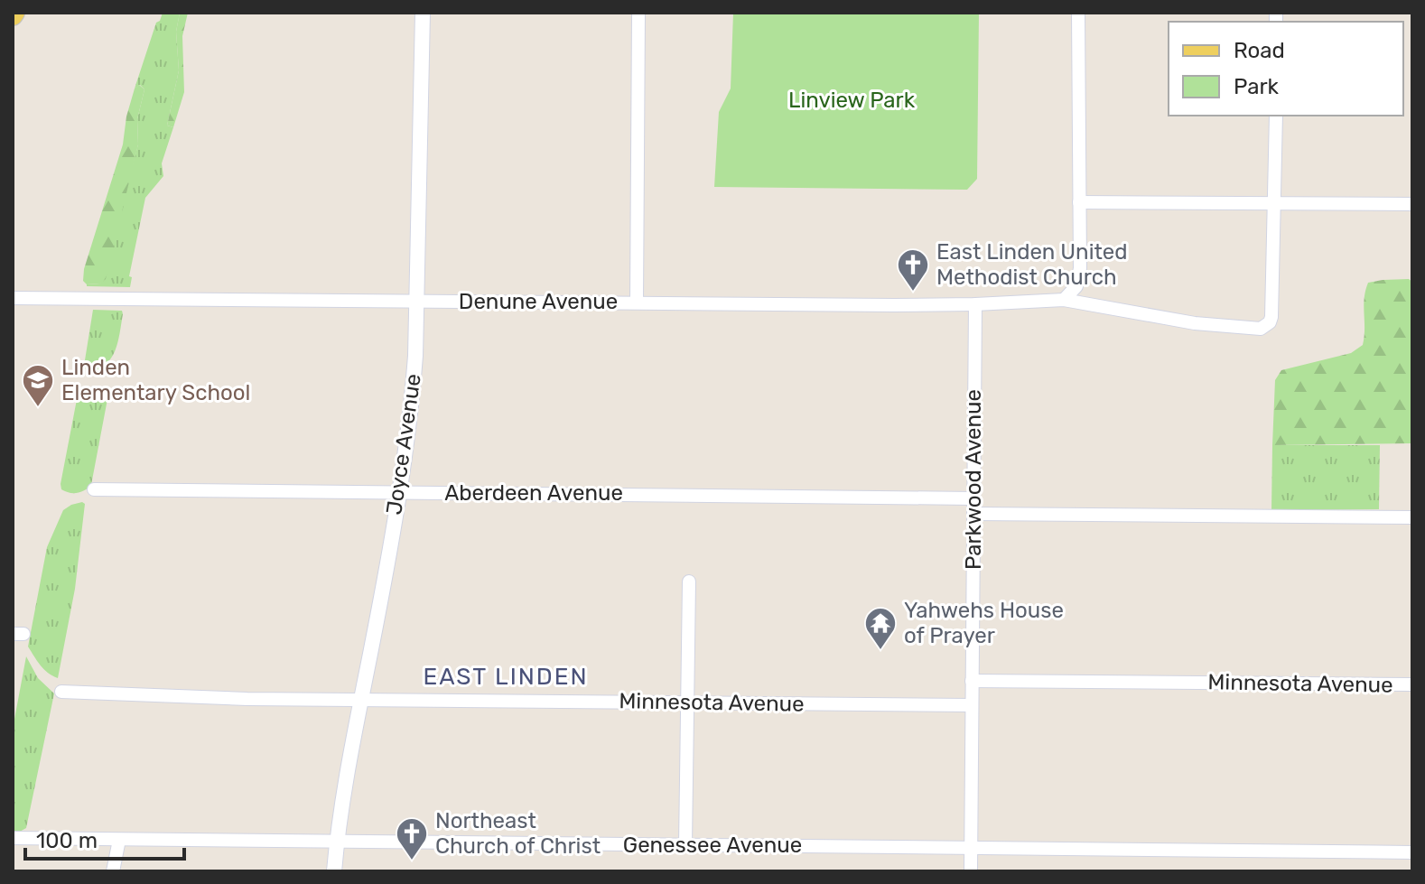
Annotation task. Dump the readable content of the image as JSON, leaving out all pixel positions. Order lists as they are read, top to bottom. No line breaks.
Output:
{"streets":{"street":["Denune Avenue","Joyce Avenue","Parkwood Avenue","Aberdeen Avenue","Minnesota Avenue","Genessee Avenue"]},"crossings":[["Denune Avenue","Joyce Avenue"],["Denune Avenue","Parkwood Avenue"],["Joyce Avenue","Aberdeen Avenue"],["Joyce Avenue","Minnesota Avenue"],["Joyce Avenue","Genessee Avenue"],["Parkwood Avenue","Aberdeen Avenue"],["Parkwood Avenue","Minnesota Avenue"],["Parkwood Avenue","Genessee Avenue"]],"districts":["EAST LINDEN"],"parks":["Linview Park"],"places":{"church":["East Linden United Methodist Church","Northeast Church of Christ"],"school or university":["Linden Elementary School"],"temple":["Yahwehs House of Prayer"]},"legend":["Road","Park"],"scale_bar":"100 m"}
